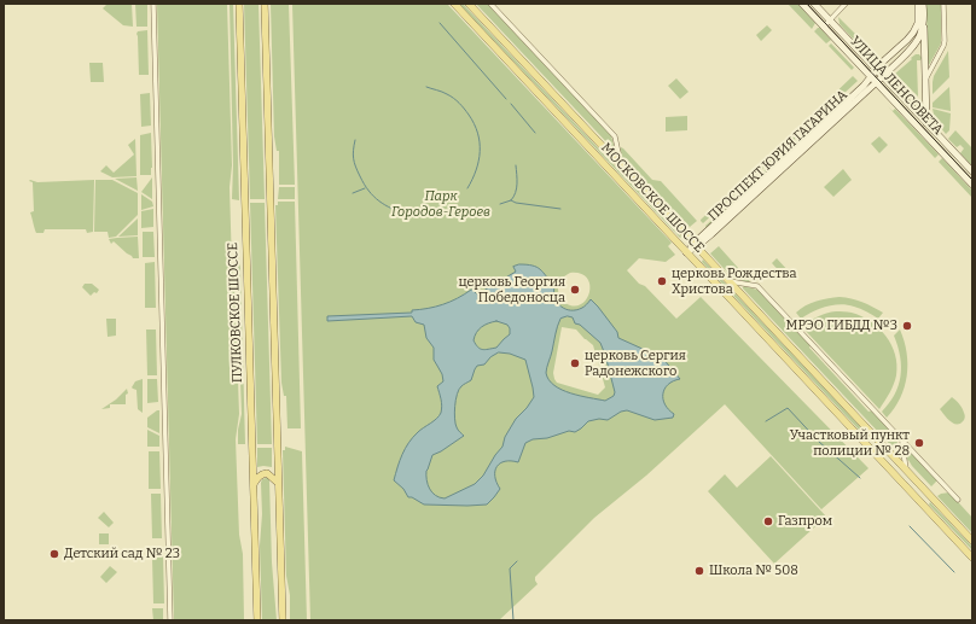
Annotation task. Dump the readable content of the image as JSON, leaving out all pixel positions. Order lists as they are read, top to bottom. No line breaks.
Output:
{"streets":{"main road":["УЛИЦА ЛЕНСОВЕТА","ПРОСПЕКТ ЮРИЯ ГАГАРИНА","МОСКОВСКОЕ ШОССЕ","ПУЛКОВСКОЕ ШОССЕ"]},"crossings":[["УЛИЦА ЛЕНСОВЕТА","ПРОСПЕКТ ЮРИЯ ГАГАРИНА"],["ПРОСПЕКТ ЮРИЯ ГАГАРИНА","МОСКОВСКОЕ ШОССЕ"]],"parks":["Парк Городов-Героев"],"places":["церковь Рождества Христова","церковь Георгия Победоносца","МРЭО ГИБДД №3","церковь Сергия Радонежского","Участковый пункт полиции № 28","Газпром","Детский сад № 23","Школа № 508"]}
